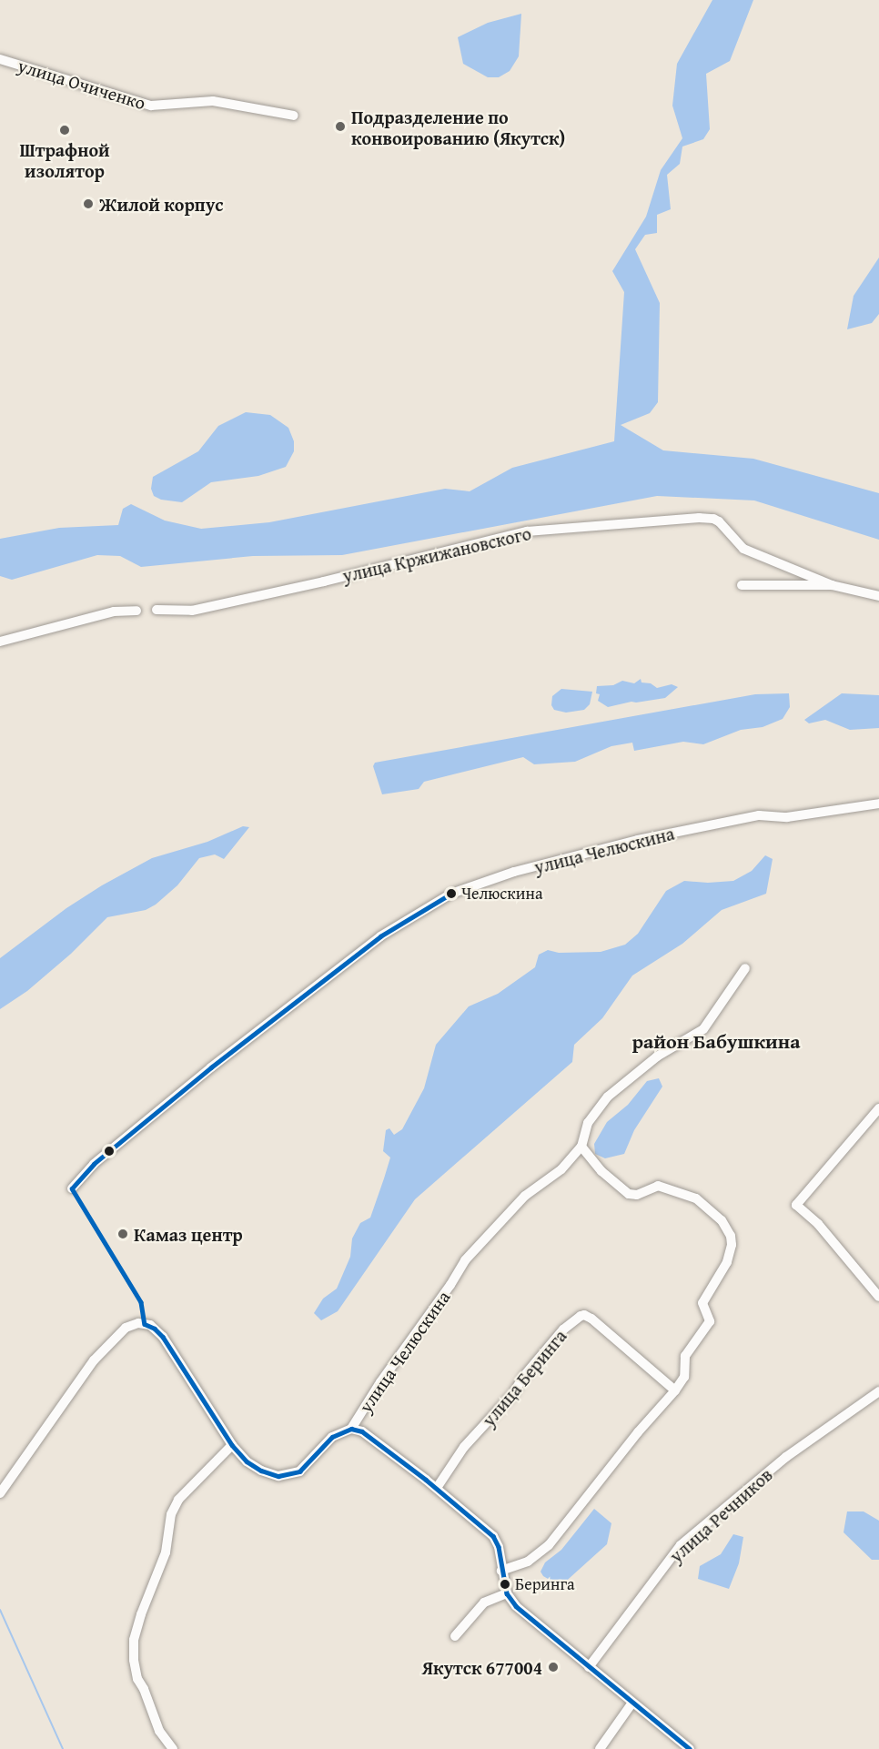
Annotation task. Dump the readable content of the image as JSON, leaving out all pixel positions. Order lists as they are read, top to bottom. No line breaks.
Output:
{"streets":{"street":["улица Очиченко","улица Кржижановского","улица Челюскина","улица Беринга","улица Речников"]},"districts":["район Бабушкина"],"places":["Подразделение по конвоированию (Якутск)","Штрафной изолятор","Жилой корпус","Челюскина","Камаз центр","Беринга","Якутск 677004"]}
